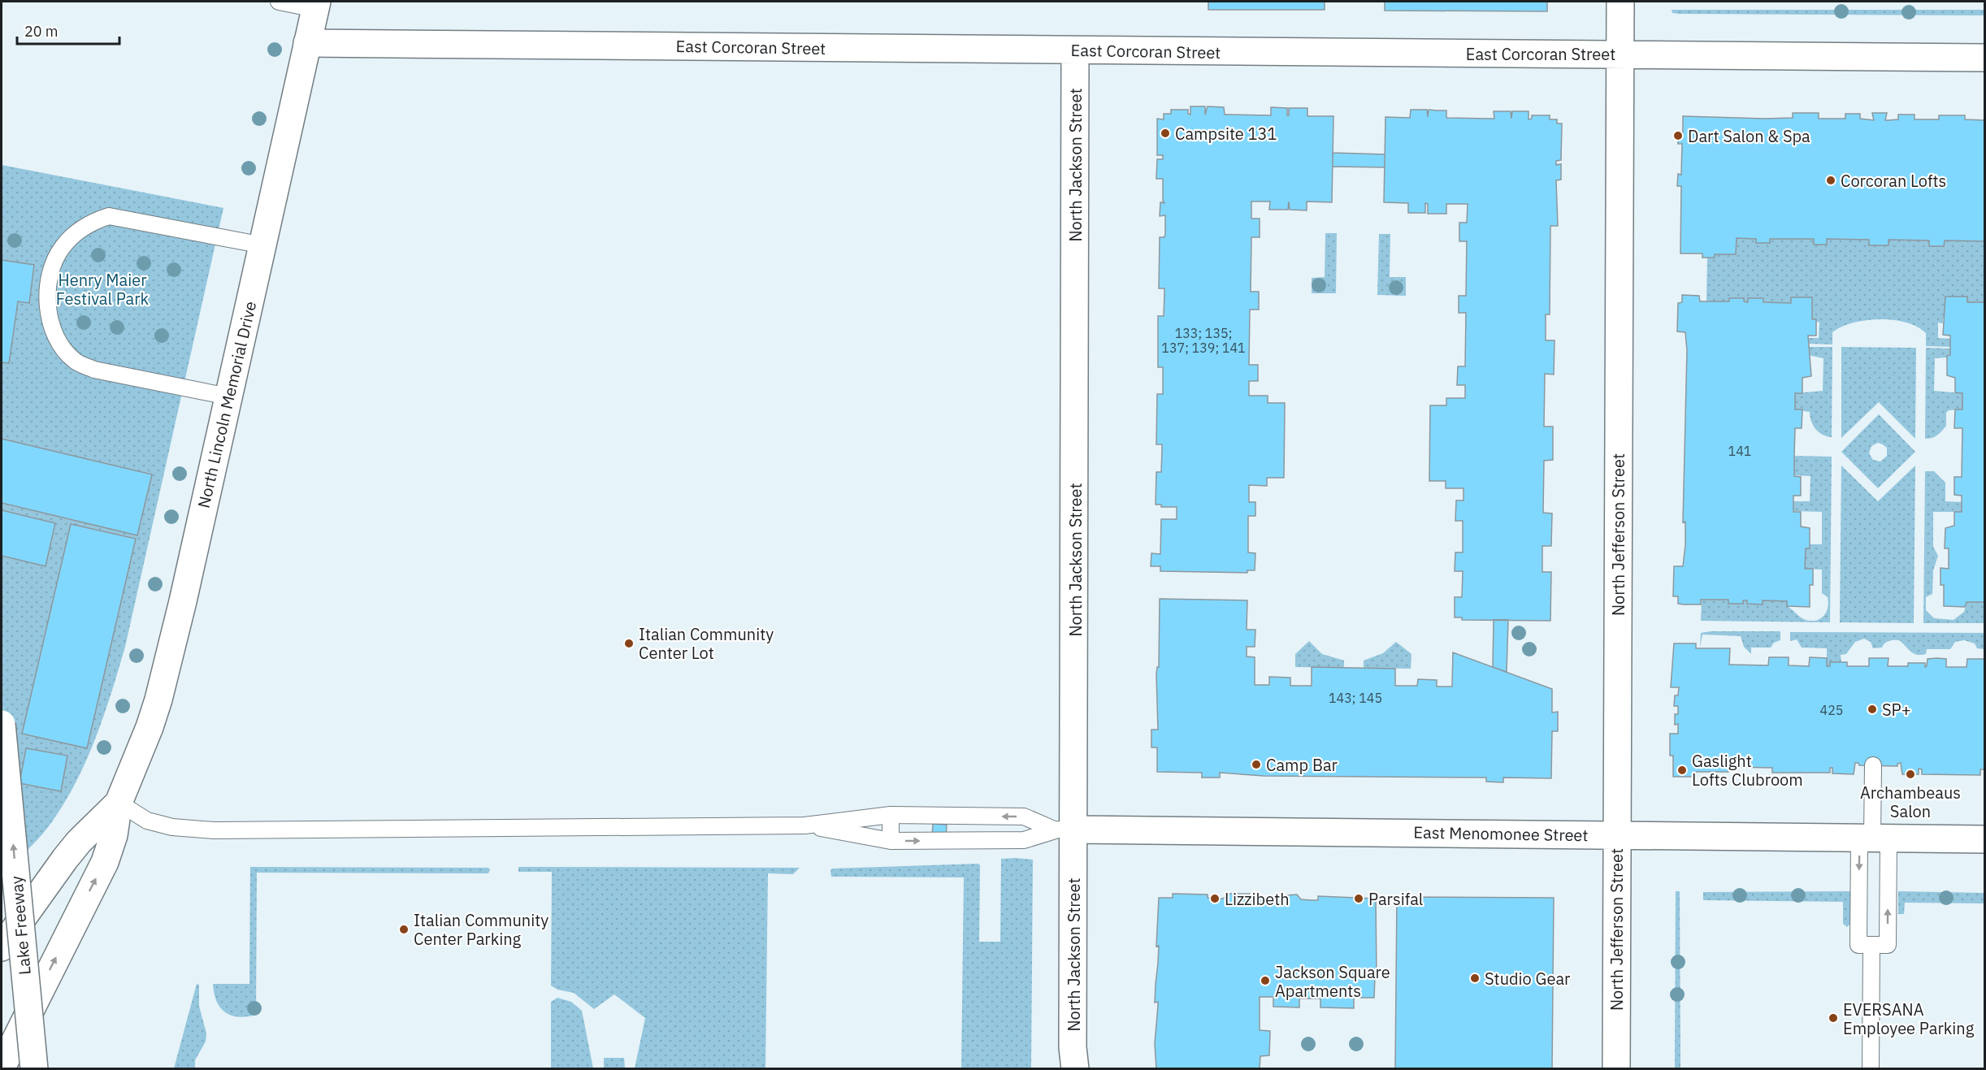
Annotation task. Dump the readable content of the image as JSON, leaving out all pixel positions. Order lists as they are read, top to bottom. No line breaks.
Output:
{"streets":{"main road":["East Corcoran Street","North Jackson Street","North Lincoln Memorial Drive","North Jefferson Street","East Menomonee Street","Lake Freeway"]},"crossings":[["East Corcoran Street","North Jackson Street"],["East Corcoran Street","North Lincoln Memorial Drive"],["East Corcoran Street","North Jefferson Street"],["North Jackson Street","East Menomonee Street"],["North Jefferson Street","East Menomonee Street"]],"one_way":["Lake Freeway"],"parks":["Henry Maier Festival Park"],"places":["Campsite 131","Dart Salon & Spa","Corcoran Lofts","Italian Community Center Lot","SP+","Camp Bar","Gaslight Lofts Clubroom","Archambeaus Salon","Lizzibeth","Parsifal","Italian Community Center Parking","Studio Gear","Jackson Square Apartments","EVERSANA Employee Parking"],"house_numbers":["133; 135; 137; 139; 141","141","143; 145","425"],"scale_bar":"20 m"}
